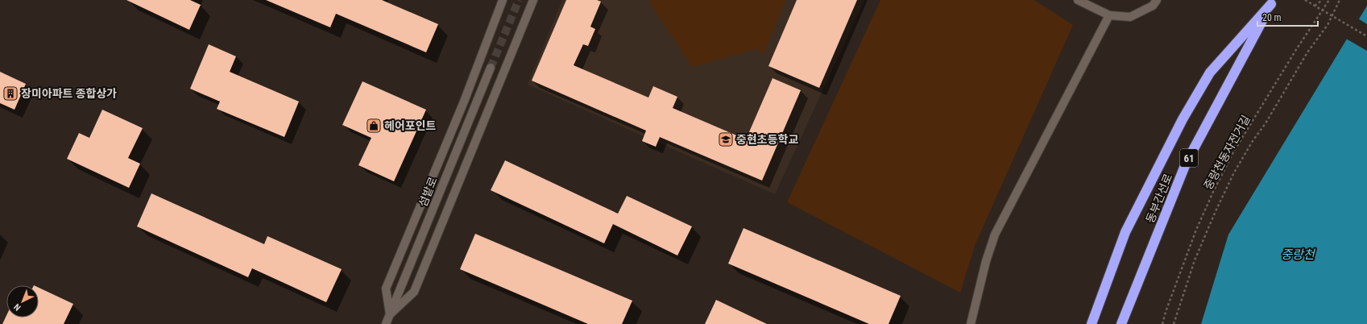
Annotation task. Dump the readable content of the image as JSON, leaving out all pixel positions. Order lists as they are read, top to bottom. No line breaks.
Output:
{"streets":{"highway":["61","동부간선로"],"main road":["섬밭로"],"path":["중랑천동자전거길"]},"water":["중랑천"],"places":{"building":["장미아파트 종합상가"],"shop":["헤어포인트"],"school or university":["중현초등학교"]},"scale_bar":"20 m","north":"bottom left"}
